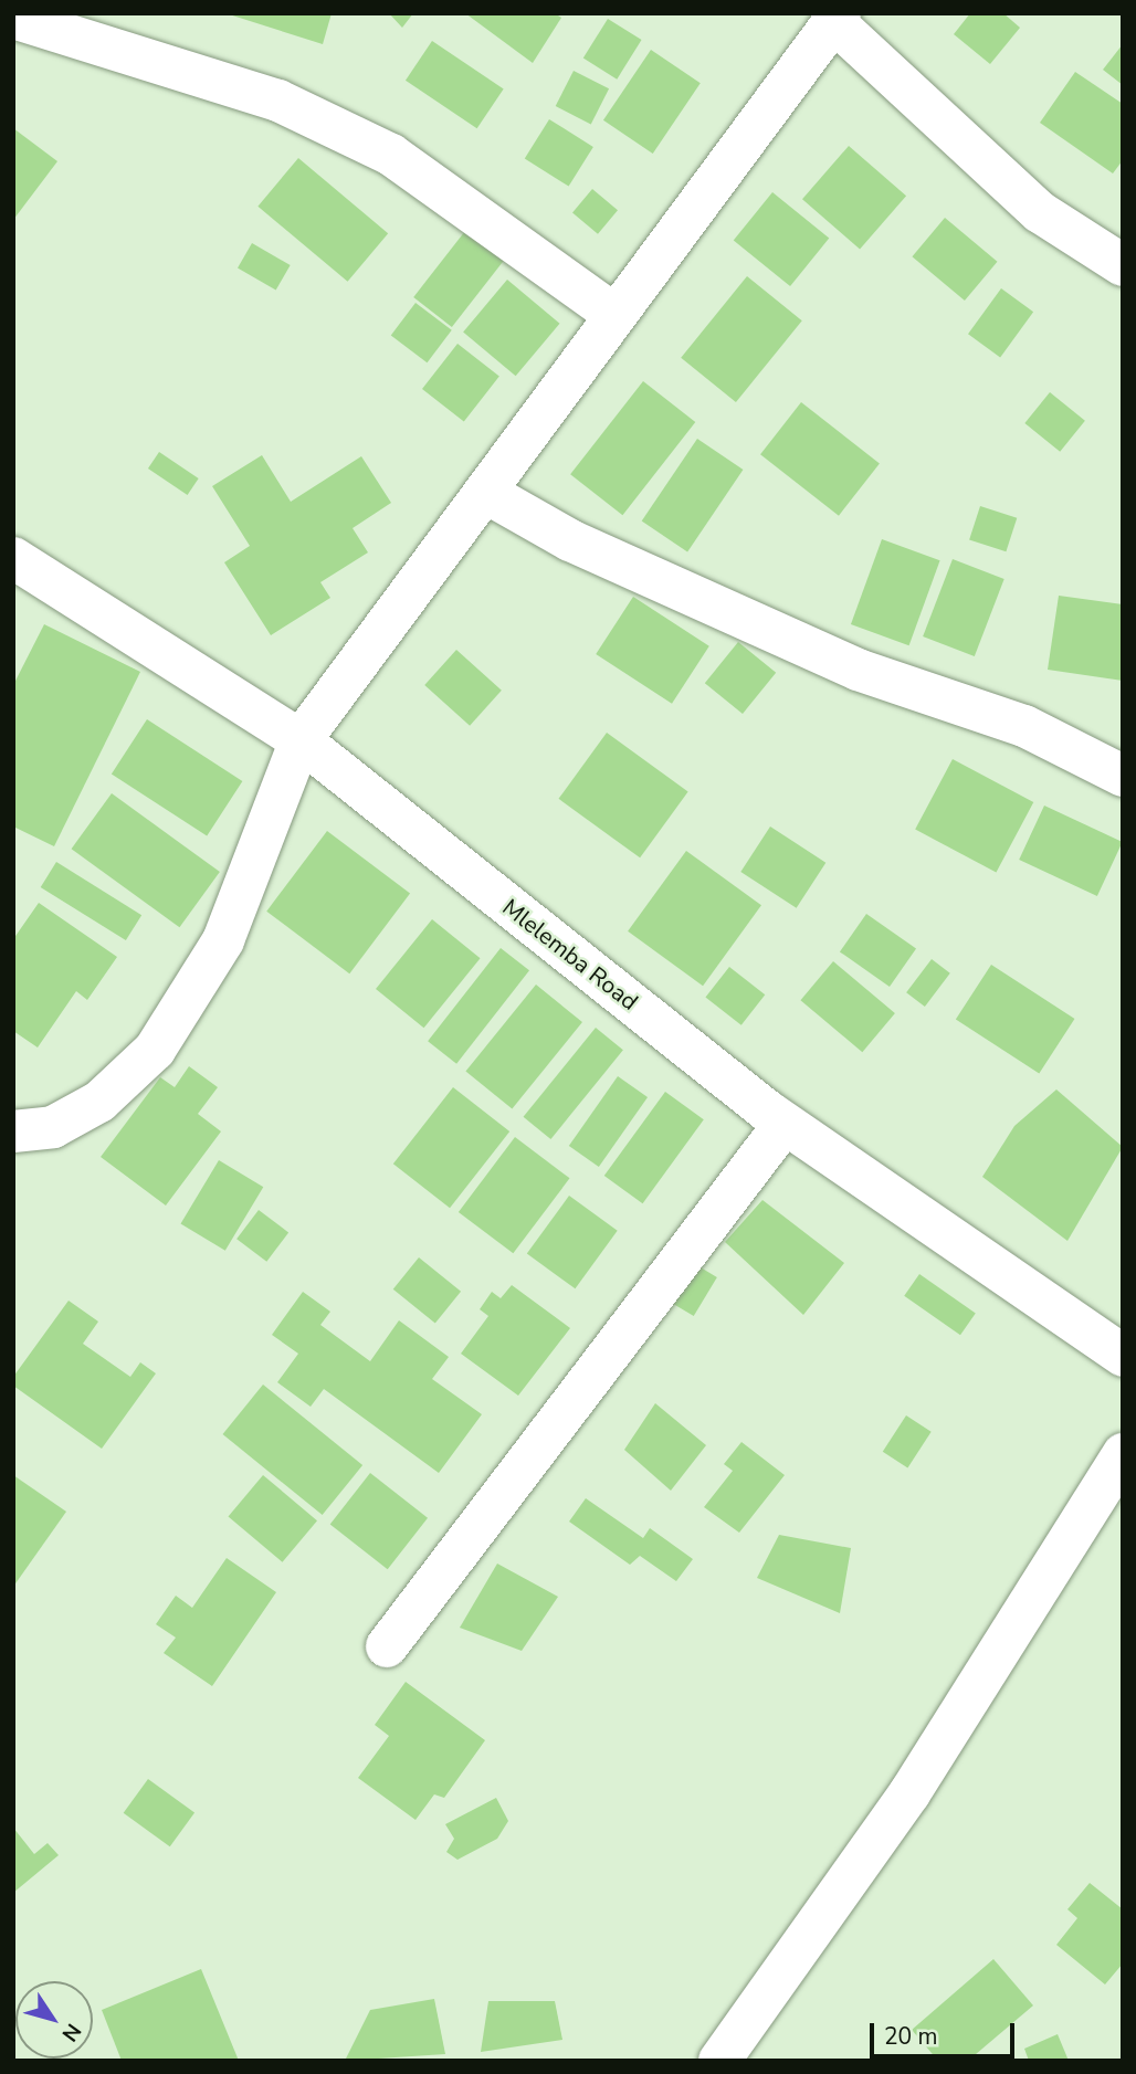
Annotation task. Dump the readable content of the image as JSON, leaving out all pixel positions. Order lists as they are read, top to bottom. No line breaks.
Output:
{"streets":{"street":["Mlelemba Road"]},"scale_bar":"20 m","north":"bottom right"}
